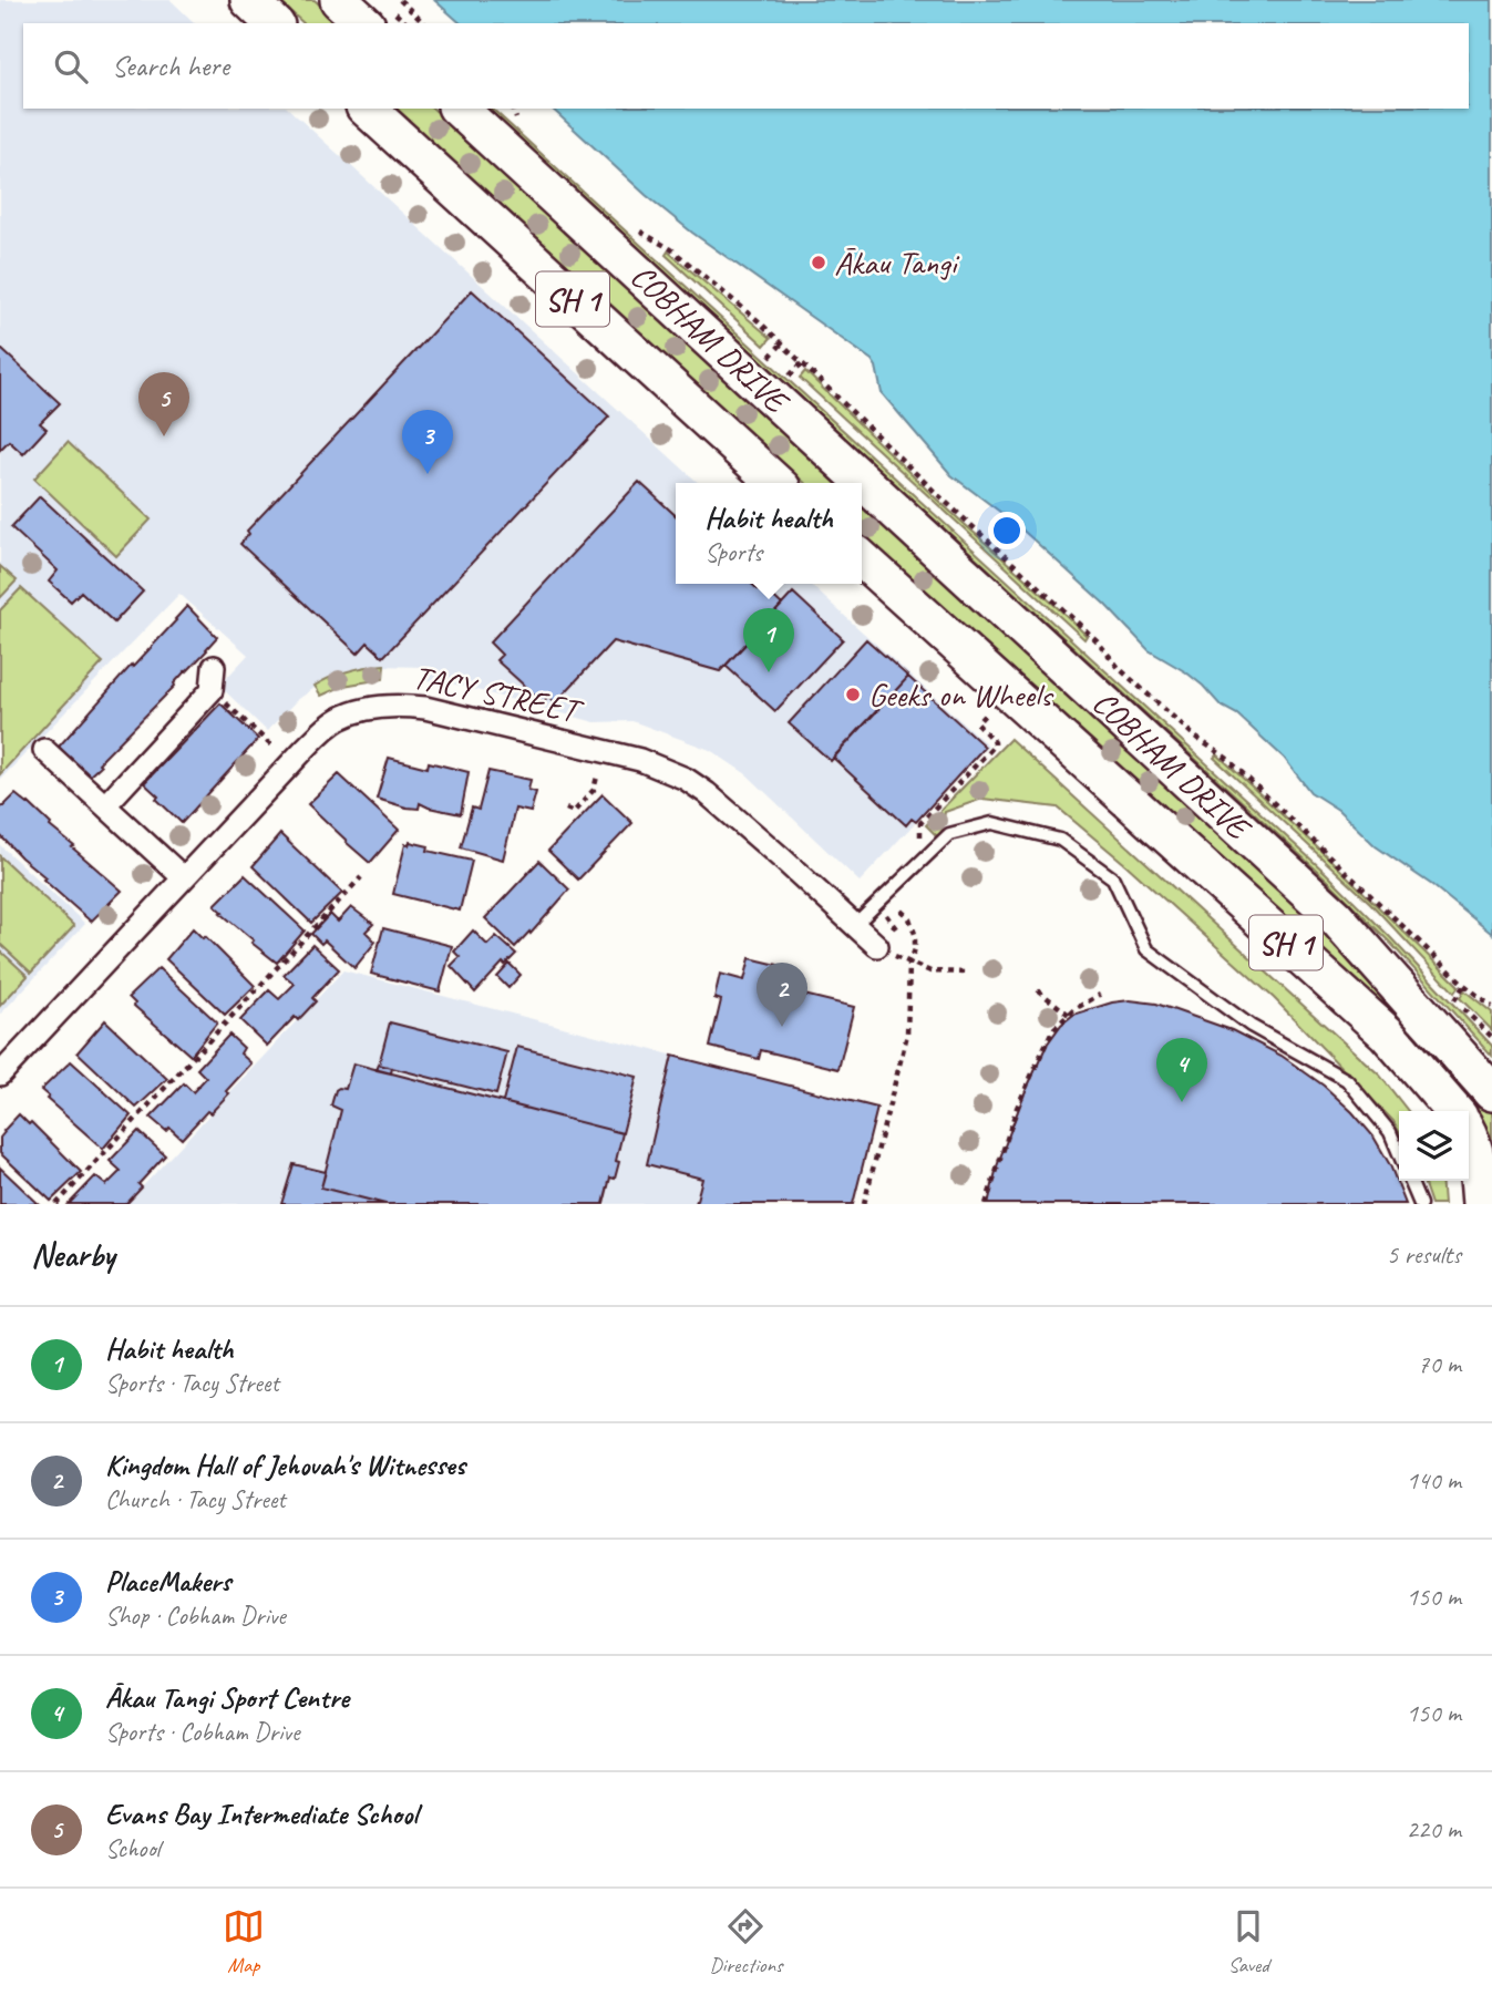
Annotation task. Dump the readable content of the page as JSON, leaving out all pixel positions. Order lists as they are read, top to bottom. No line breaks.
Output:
{"streets":{"highway":["SH 1","COBHAM DRIVE"],"street":["TACY STREET"]},"places":["Ākau Tangi","Geeks on Wheels"],"page":{"search":"Search here","pins":["5","3","1","2","4"],"popup":["Habit health","Sports"],"heading":["Nearby","5 results"],"list":[{"mark":"1","name":"Habit health","note":"Sports · Tacy Street","value":"70 m"},{"mark":"2","name":"Kingdom Hall of Jehovah's Witnesses","note":"Church · Tacy Street","value":"140 m"},{"mark":"3","name":"PlaceMakers","note":"Shop · Cobham Drive","value":"150 m"},{"mark":"4","name":"Ākau Tangi Sport Centre","note":"Sports · Cobham Drive","value":"150 m"},{"mark":"5","name":"Evans Bay Intermediate School","note":"School","value":"220 m"}],"nav":["Map","Directions","Saved"]}}
